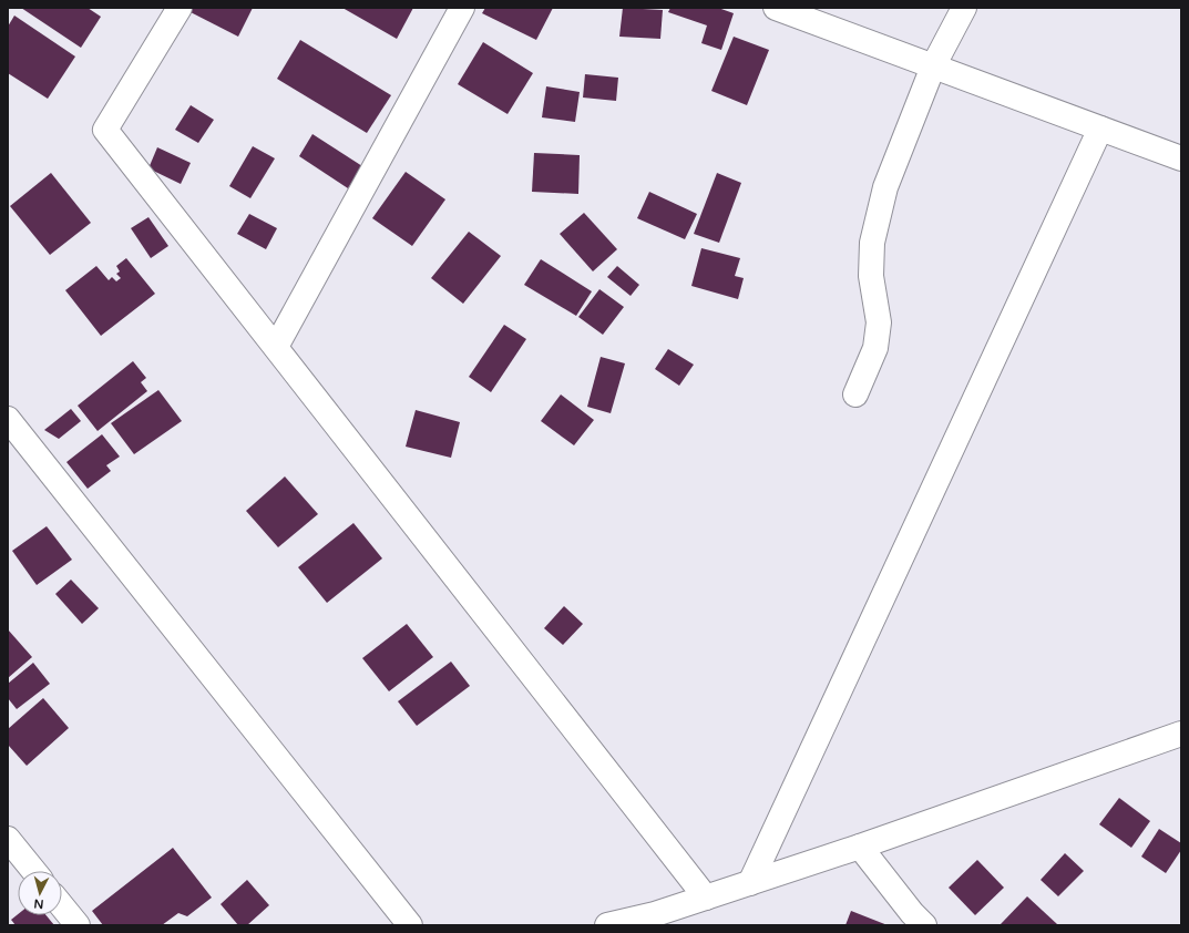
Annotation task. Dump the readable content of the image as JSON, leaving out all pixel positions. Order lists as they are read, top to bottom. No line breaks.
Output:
{"north":"bottom"}
